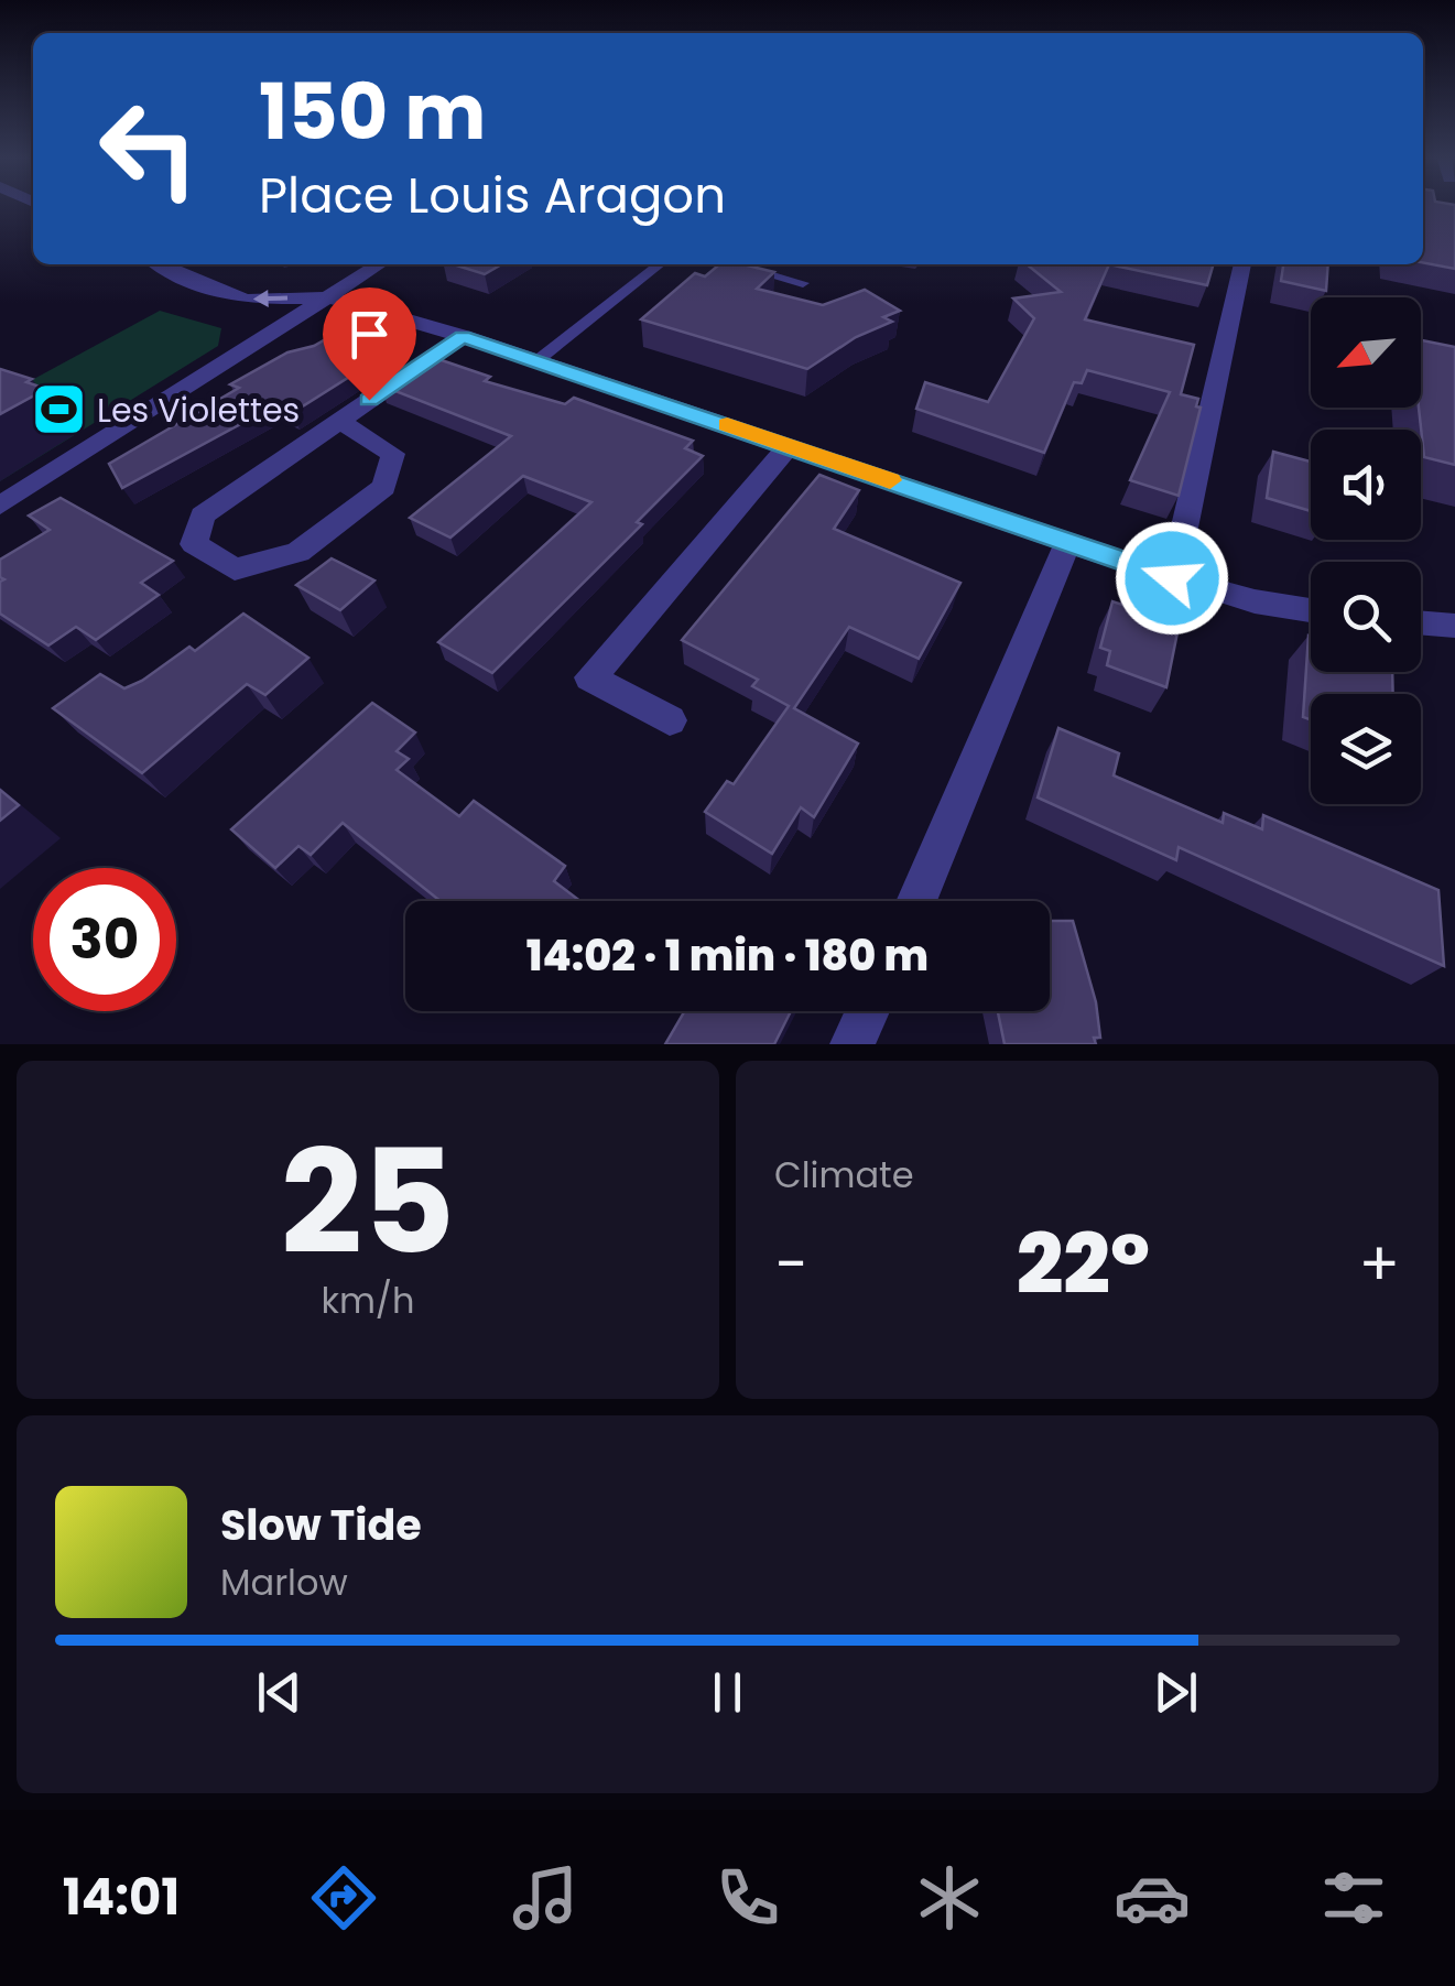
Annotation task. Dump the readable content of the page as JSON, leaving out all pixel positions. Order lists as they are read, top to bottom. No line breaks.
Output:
{"places":{"sports":["Les Violettes"]},"north":"bottom left","page":{"turn":["150 m","Place Louis Aragon"],"limit":"30","trip":"14:02 · 1 min · 180 m","tile":[["25","km/h"],"Climate"],"heat":["−","22°","+"],"song":["Slow Tide","Marlow"],"tabs":"14:01"}}
